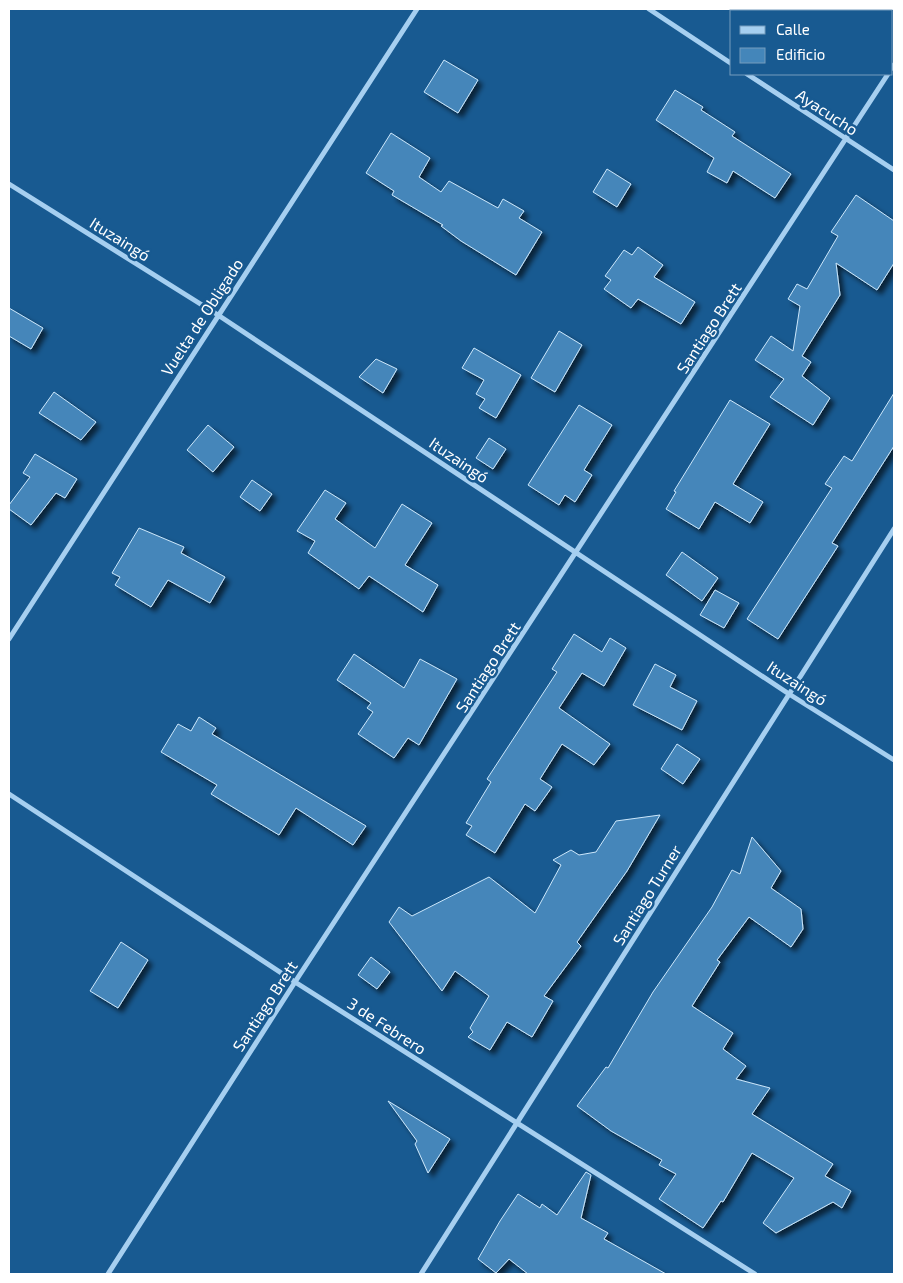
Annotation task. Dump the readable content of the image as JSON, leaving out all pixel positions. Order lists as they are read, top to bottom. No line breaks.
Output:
{"streets":{"street":["Ayacucho","Ituzaingó","Vuelta de Obligado","Santiago Brett","Santiago Turner","3 de Febrero"]},"crossings":[["Ayacucho","Santiago Brett"],["Ituzaingó","Vuelta de Obligado"],["Ituzaingó","Santiago Brett"],["Ituzaingó","Santiago Turner"],["Santiago Brett","3 de Febrero"],["Santiago Turner","3 de Febrero"]],"legend":["Calle","Edificio"]}
